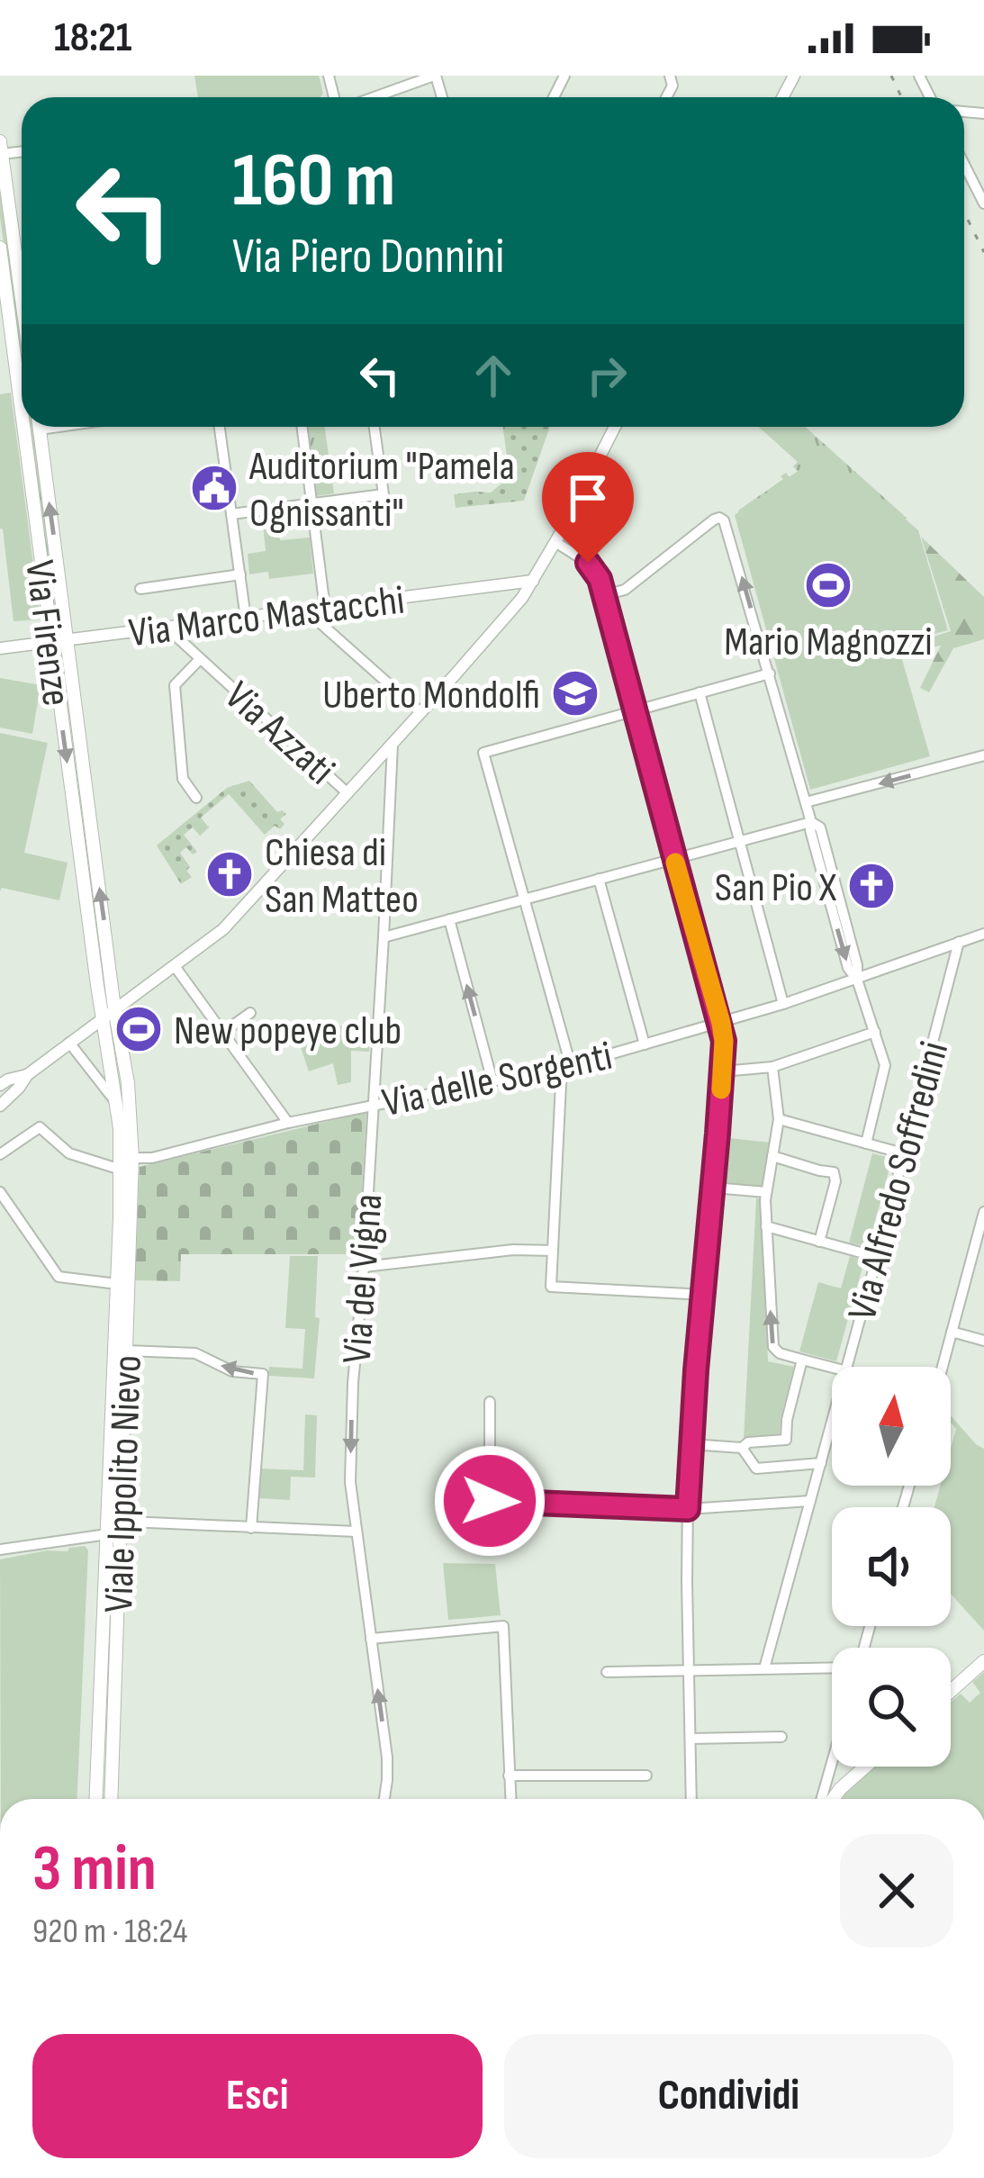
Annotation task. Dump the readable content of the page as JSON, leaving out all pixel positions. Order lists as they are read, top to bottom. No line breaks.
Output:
{"streets":{"main road":["Via Firenze","Viale Ippolito Nievo"],"street":["Via Marco Mastacchi","Via Azzati","Via delle Sorgenti","Via Alfredo Soffredini","Via del Vigna"]},"crossings":[["Via Marco Mastacchi","Via Firenze"],["Via Marco Mastacchi","Via Azzati"],["Via Firenze","Via delle Sorgenti"],["Via Firenze","Viale Ippolito Nievo"],["Via delle Sorgenti","Via Alfredo Soffredini"],["Via delle Sorgenti","Via del Vigna"],["Via delle Sorgenti","Viale Ippolito Nievo"]],"places":{"public building":["Auditorium \"Pamela Ognissanti\""],"sports":["Mario Magnozzi","New popeye club"],"school or university":["Uberto Mondolfi"],"church":["Chiesa di San Matteo","San Pio X"]},"north":"top","page":{"status":"18:21","turn":["160 m","Via Piero Donnini"],"heading":["3 min","920 m · 18:24"],"buttons":["Esci","Condividi"]}}
